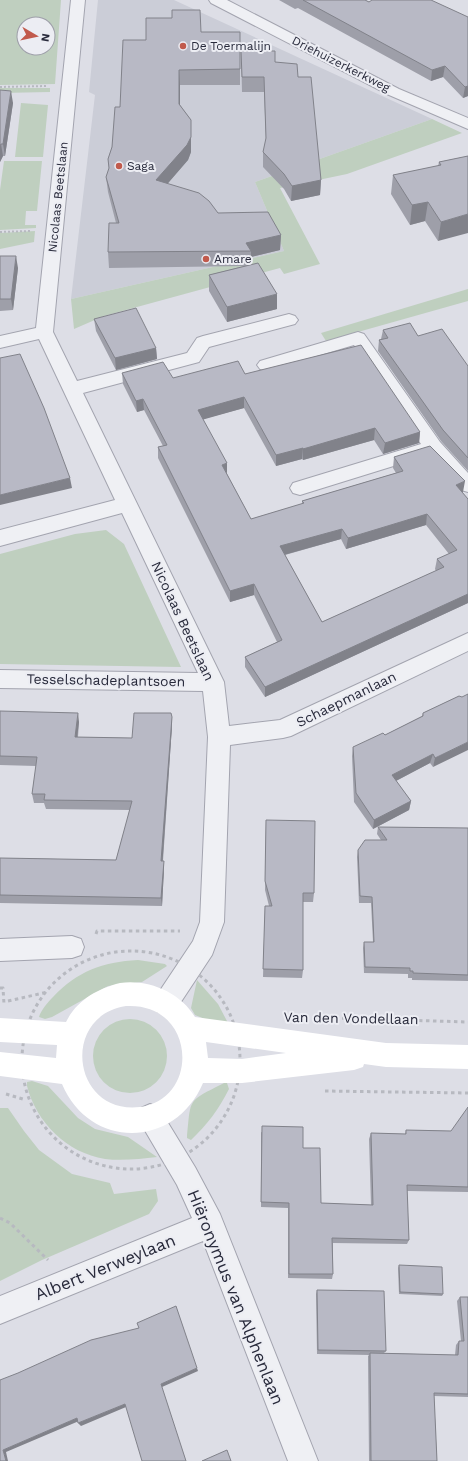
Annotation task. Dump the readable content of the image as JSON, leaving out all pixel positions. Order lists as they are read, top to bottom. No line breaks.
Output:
{"streets":{"main road":["Van den Vondellaan"],"street":["Driehuizerkerkweg","Nicolaas Beetslaan","Tesselschadeplantsoen","Schaepmanlaan","Albert Verweylaan","Hiëronymus van Alphenlaan"]},"crossings":[["Nicolaas Beetslaan","Tesselschadeplantsoen"],["Nicolaas Beetslaan","Schaepmanlaan"],["Nicolaas Beetslaan","Van den Vondellaan"],["Nicolaas Beetslaan","Hiëronymus van Alphenlaan"],["Van den Vondellaan","Hiëronymus van Alphenlaan"],["Albert Verweylaan","Hiëronymus van Alphenlaan"]],"places":["De Toermalijn","Saga","Amare"],"north":"right"}
